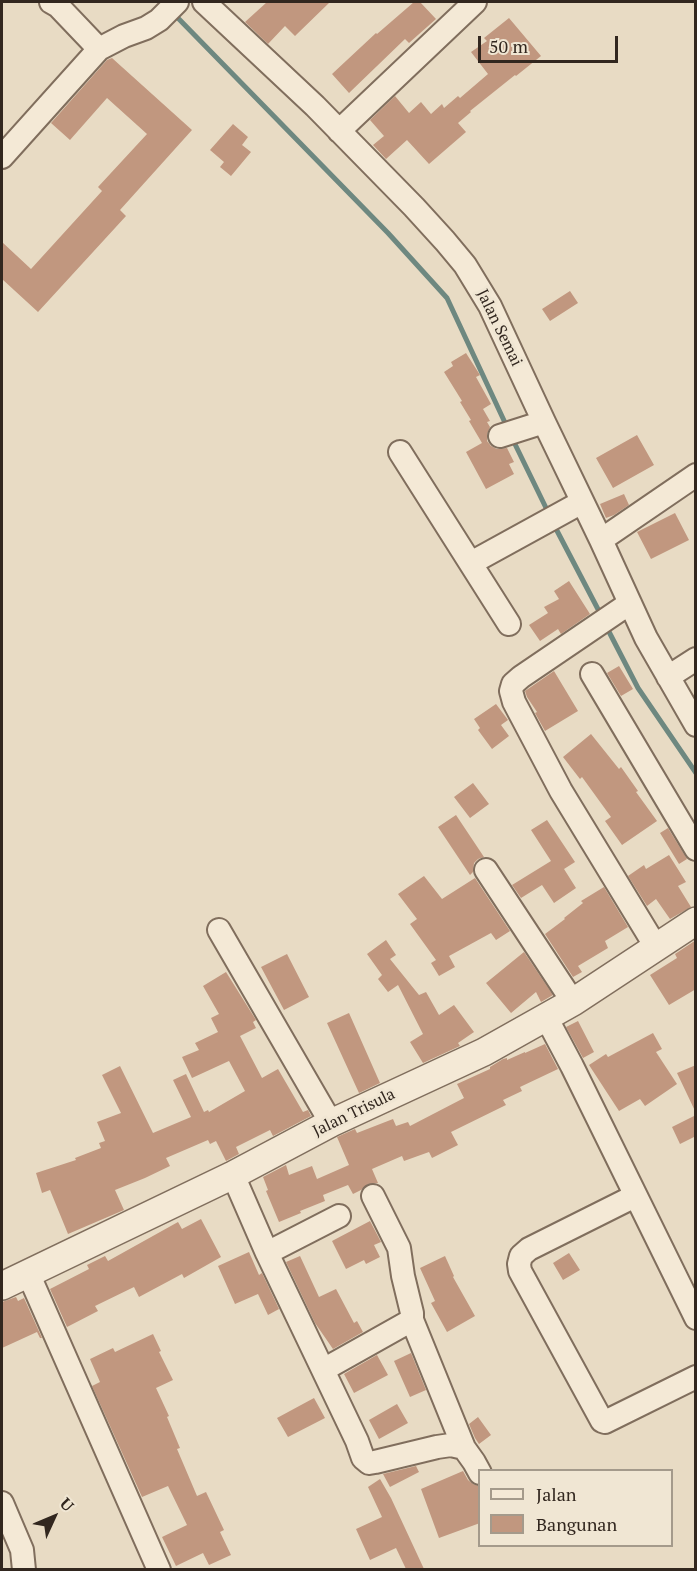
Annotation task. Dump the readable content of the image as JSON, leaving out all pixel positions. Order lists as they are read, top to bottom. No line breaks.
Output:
{"streets":{"street":["Jalan Semai","Jalan Trisula"]},"legend":["Jalan","Bangunan"],"scale_bar":"50 m","north":"top right"}
